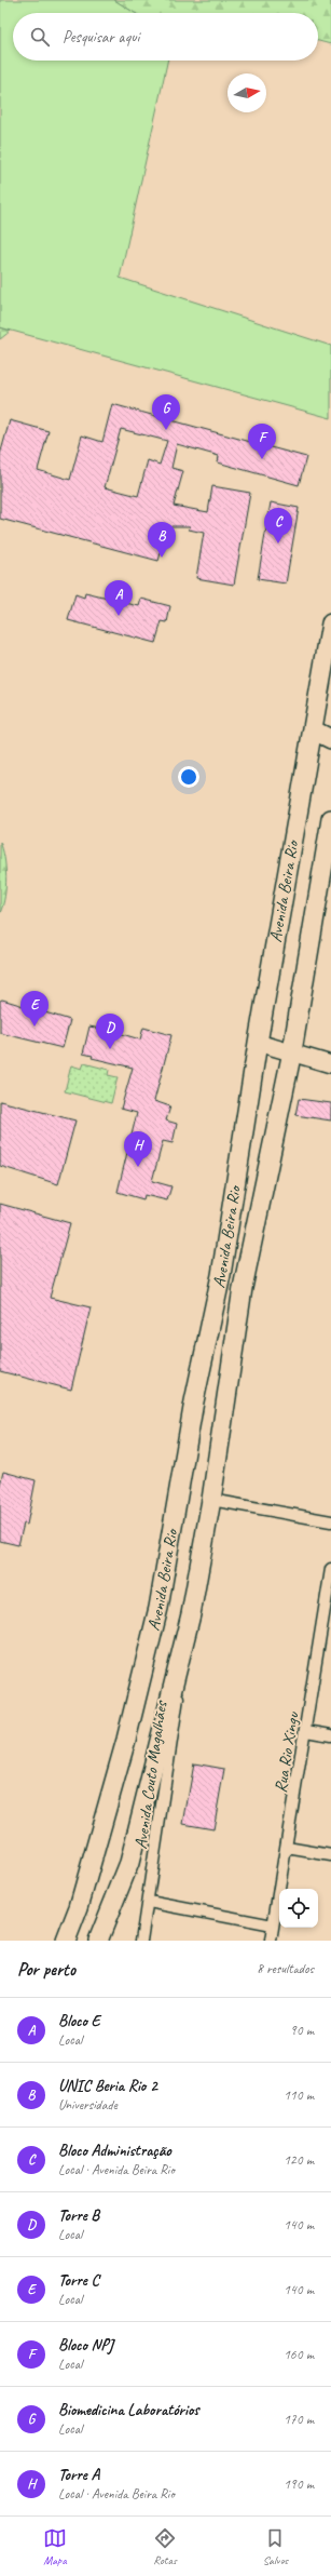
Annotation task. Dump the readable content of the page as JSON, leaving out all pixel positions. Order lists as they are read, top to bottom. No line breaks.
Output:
{"streets":{"main road":["Avenida Beira Rio"],"street":["Rua Rio Xingu","Avenida Couto Magalhães"]},"crossings":[["Avenida Beira Rio","Avenida Couto Magalhães"]],"north":"right","page":{"search":"Pesquisar aqui","pins":["G","F","C","B","A","E","D","H"],"heading":["Por perto","8 resultados"],"list":[{"mark":"A","name":"Bloco E","note":"Local","value":"90 m"},{"mark":"B","name":"UNIC Beria Rio 2","note":"Universidade","value":"110 m"},{"mark":"C","name":"Bloco Administração","note":"Local · Avenida Beira Rio","value":"120 m"},{"mark":"D","name":"Torre B","note":"Local","value":"140 m"},{"mark":"E","name":"Torre C","note":"Local","value":"140 m"},{"mark":"F","name":"Bloco NPJ","note":"Local","value":"160 m"},{"mark":"G","name":"Biomedicina Laboratórios","note":"Local","value":"170 m"},{"mark":"H","name":"Torre A","note":"Local · Avenida Beira Rio","value":"190 m"}],"nav":["Mapa","Rotas","Salvos"]}}
